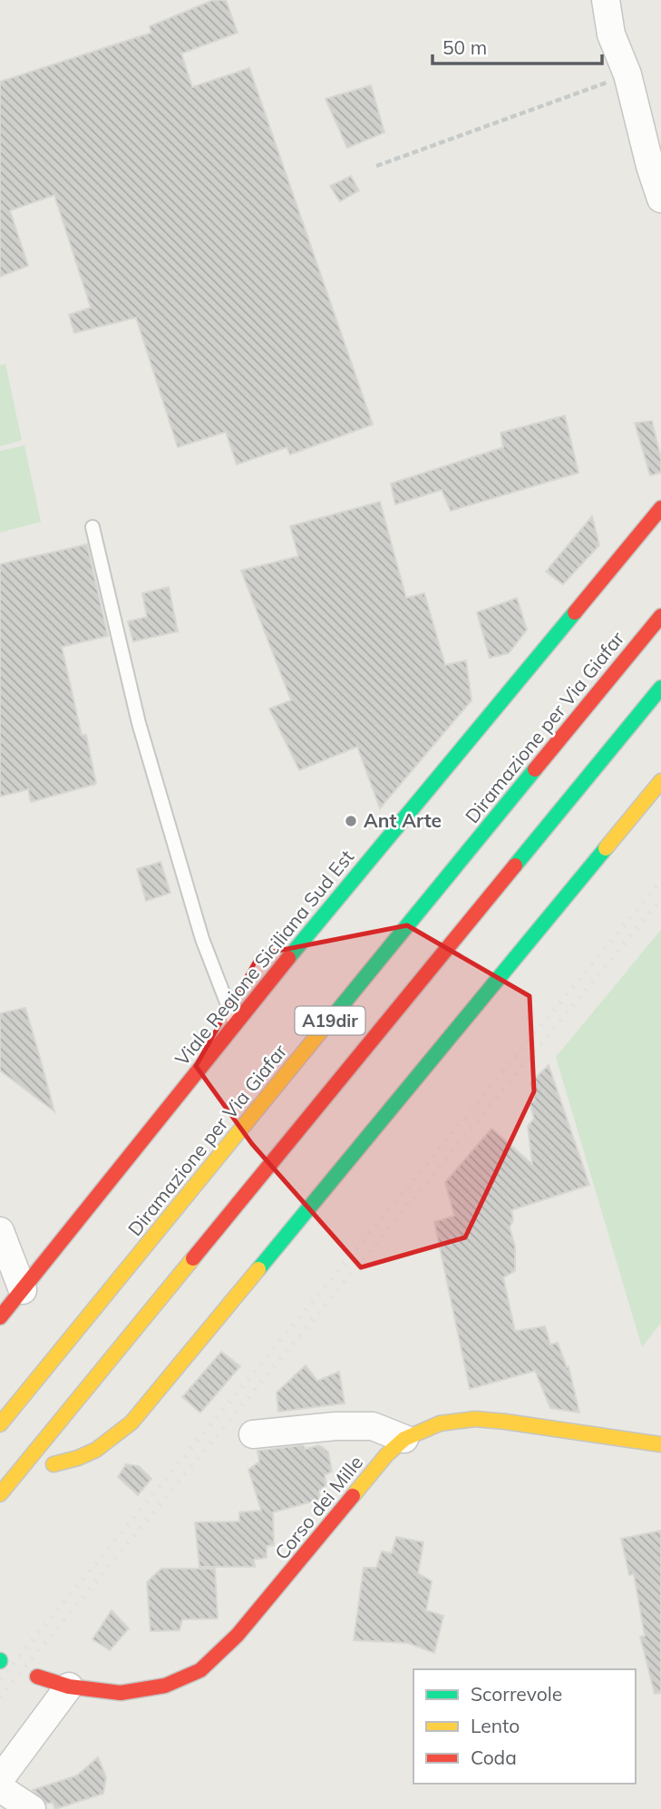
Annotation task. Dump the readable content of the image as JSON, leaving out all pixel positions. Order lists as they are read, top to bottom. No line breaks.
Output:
{"streets":{"main road":["Diramazione per Via Giafar","Viale Regione Siciliana Sud Est","A19dir","Corso dei Mille"]},"places":["Ant Arte"],"legend":["Scorrevole","Lento","Coda"],"scale_bar":"50 m"}
